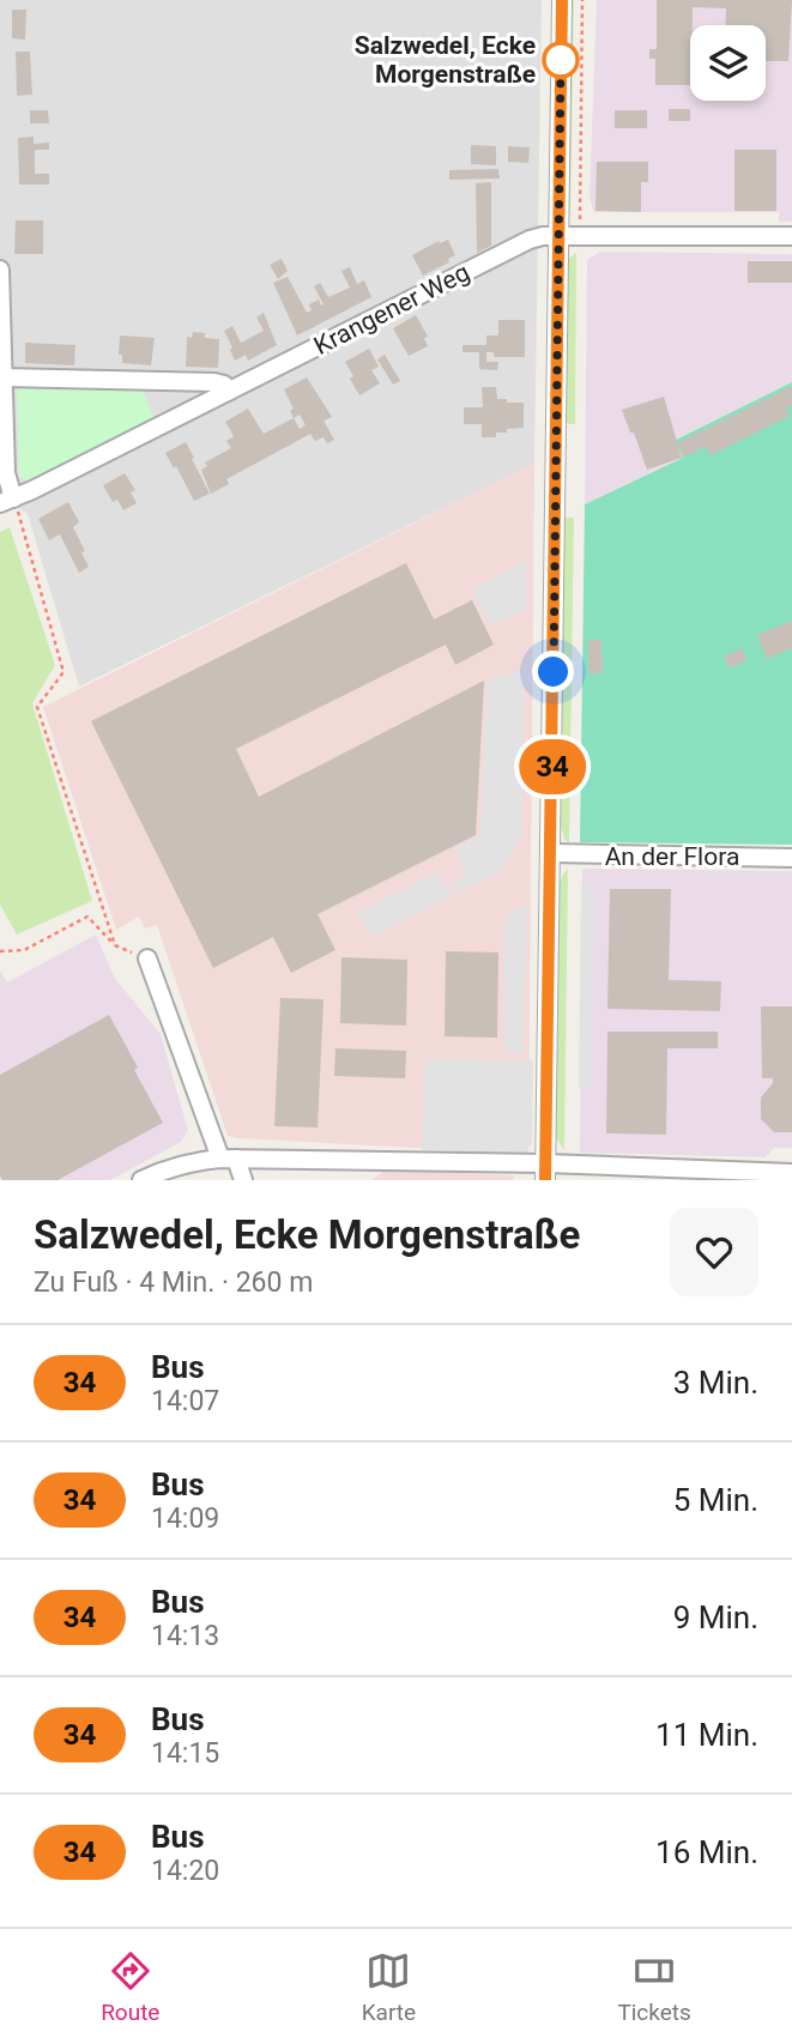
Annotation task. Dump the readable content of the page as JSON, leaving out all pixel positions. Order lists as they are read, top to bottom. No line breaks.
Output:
{"streets":{"street":["Krangener Weg","An der Flora"]},"places":["Salzwedel, Ecke Morgenstraße"],"lines":["bus line 34"],"page":{"on_map":"34","heading":["Salzwedel, Ecke Morgenstraße","Zu Fuß · 4 Min. · 260 m"],"list":[{"mark":"34","name":"Bus","note":"14:07","value":"3 Min."},{"mark":"34","name":"Bus","note":"14:09","value":"5 Min."},{"mark":"34","name":"Bus","note":"14:13","value":"9 Min."},{"mark":"34","name":"Bus","note":"14:15","value":"11 Min."},{"mark":"34","name":"Bus","note":"14:20","value":"16 Min."}],"tabs":["Route","Karte","Tickets"]}}
